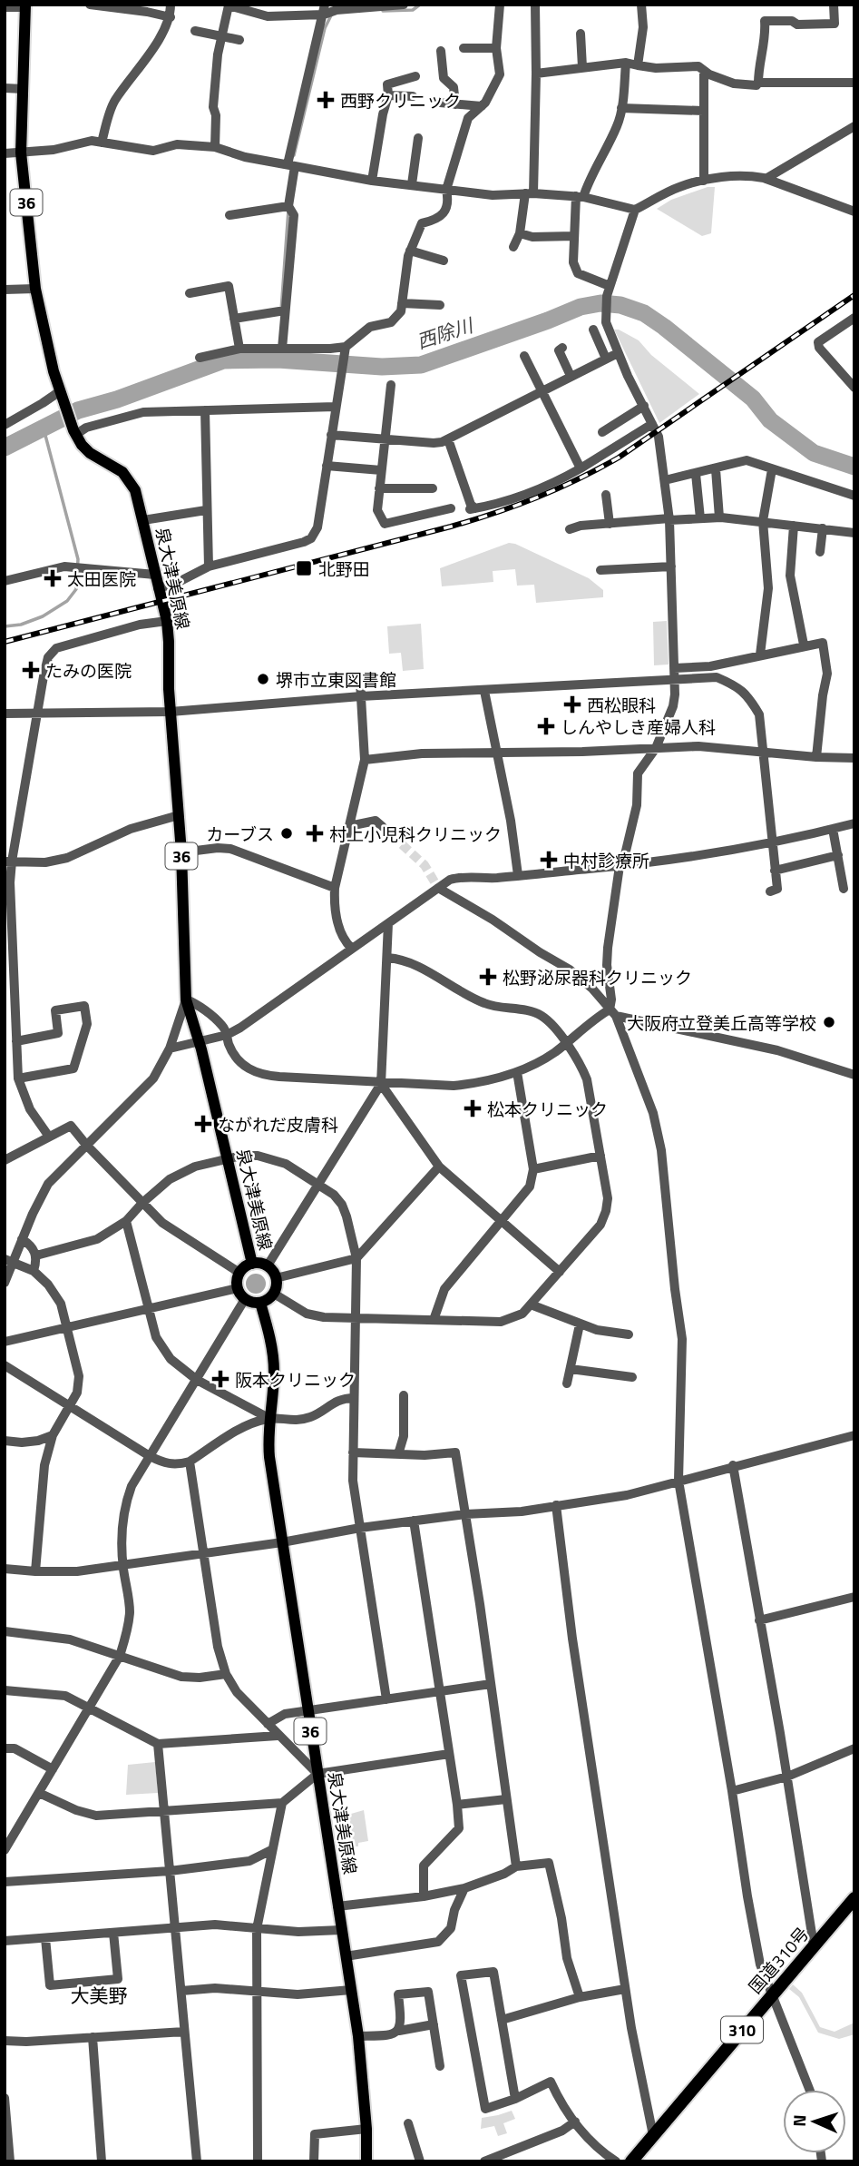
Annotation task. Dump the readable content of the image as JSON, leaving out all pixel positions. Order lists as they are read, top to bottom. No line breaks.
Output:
{"streets":{"highway":["国道310号","310"],"main road":["36","泉大津美原線"]},"districts":["大美野"],"water":["西除川"],"places":{"health":["西野クリニック","太田医院","たみの医院","西松眼科","しんやしき産婦人科","村上小児科クリニック","中村診療所","松野泌尿器科クリニック","松本クリニック","ながれだ皮膚科","阪本クリニック"],"transit":["北野田"],"other":["堺市立東図書館","カーブス","大阪府立登美丘高等学校"]},"north":"left"}
